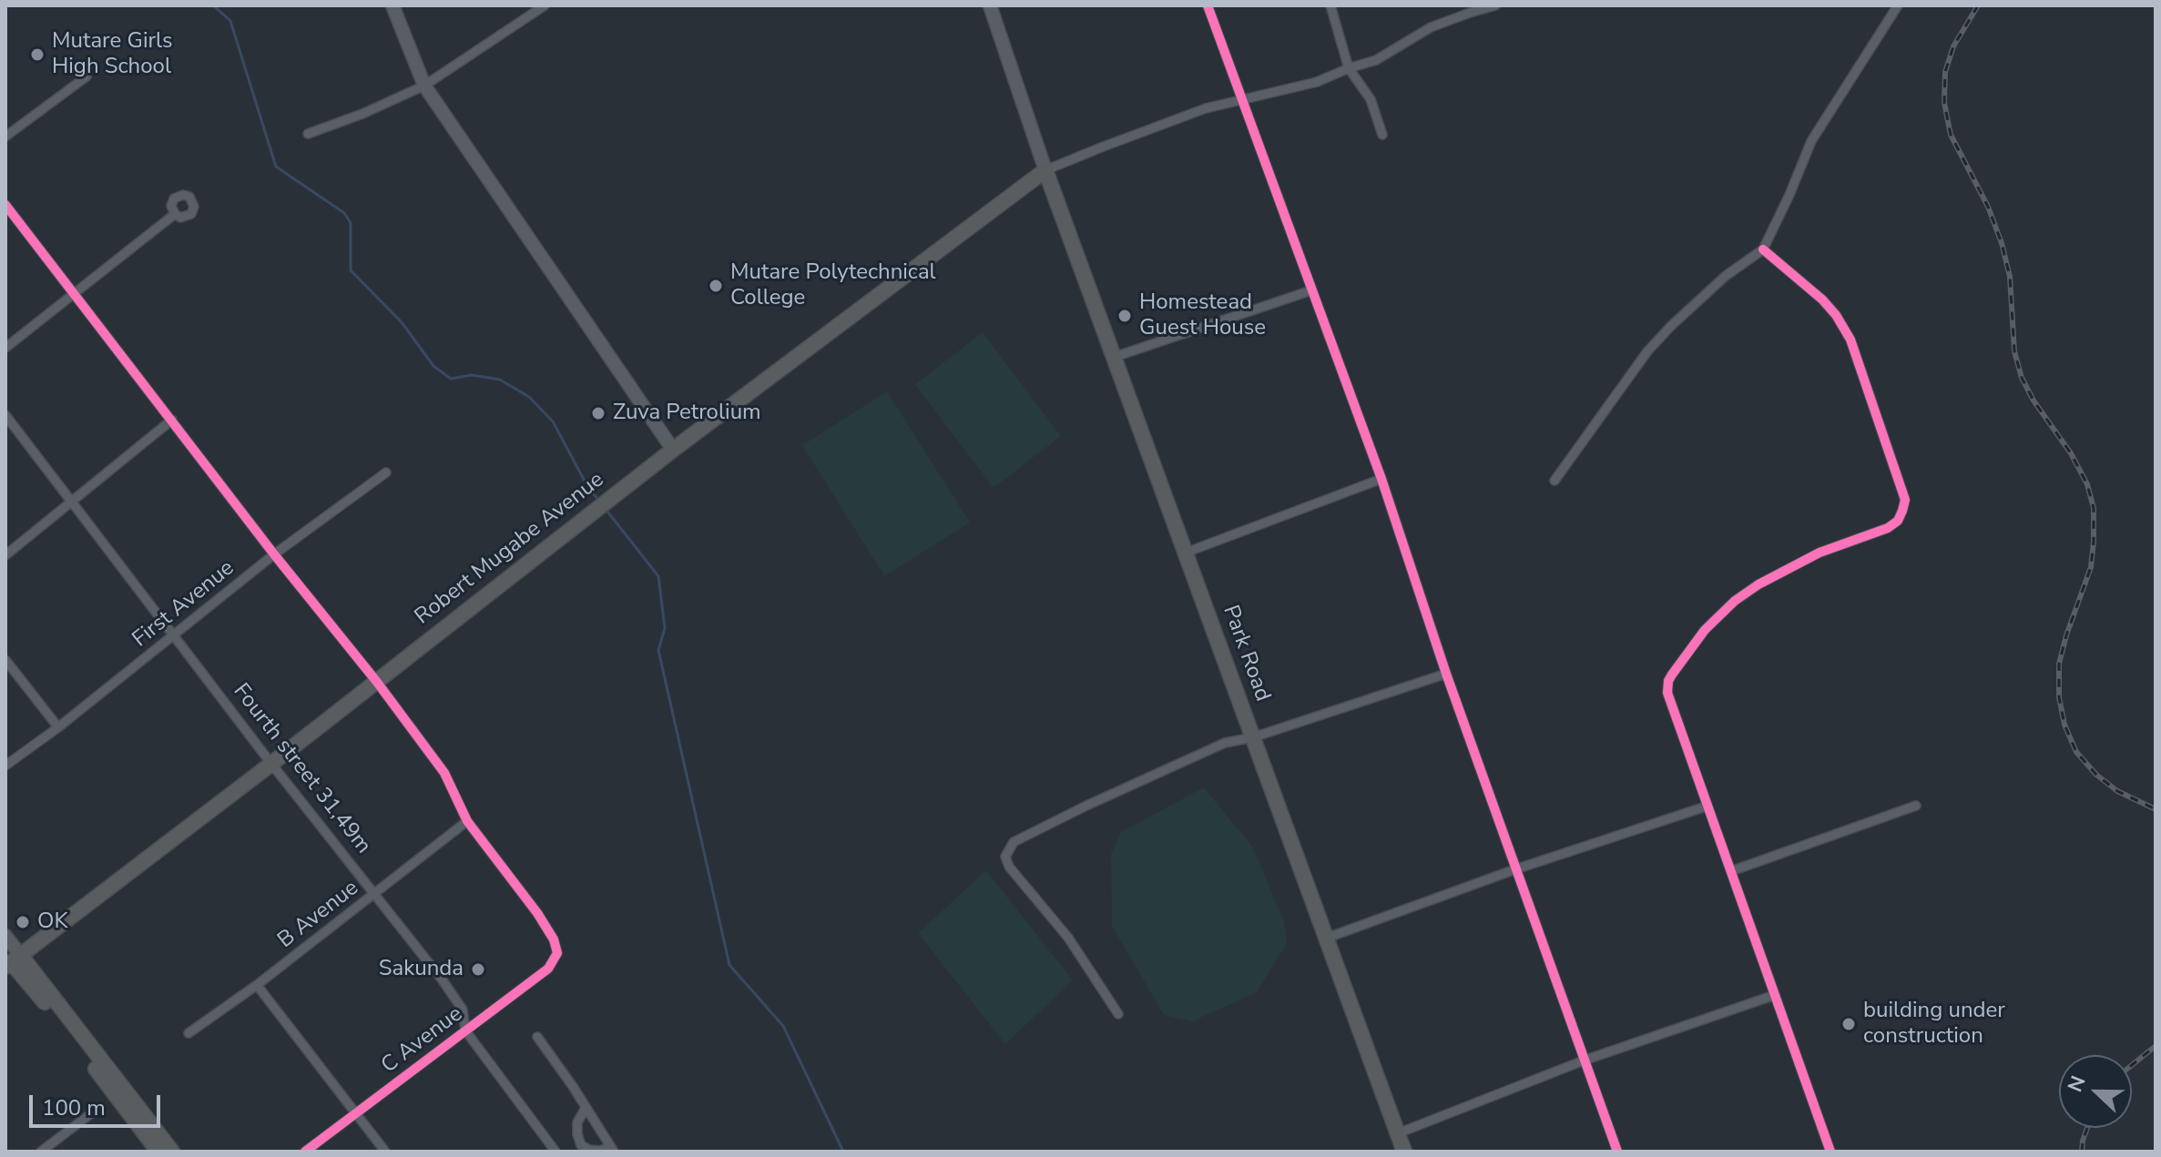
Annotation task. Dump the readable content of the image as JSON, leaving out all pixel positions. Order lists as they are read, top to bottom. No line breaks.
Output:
{"streets":{"highway":["Robert Mugabe Avenue","Park Road"],"street":["First Avenue","Fourth street 31,49m","B Avenue","C Avenue"]},"crossings":[["Robert Mugabe Avenue","Park Road"],["Robert Mugabe Avenue","Fourth street 31,49m"],["First Avenue","Fourth street 31,49m"],["Fourth street 31,49m","B Avenue"],["Fourth street 31,49m","C Avenue"],["B Avenue","C Avenue"]],"places":["Mutare Girls High School","Mutare Polytechnical College","Homestead Guest House","Zuva Petrolium","OK","Sakunda","building under construction"],"scale_bar":"100 m","north":"left"}
